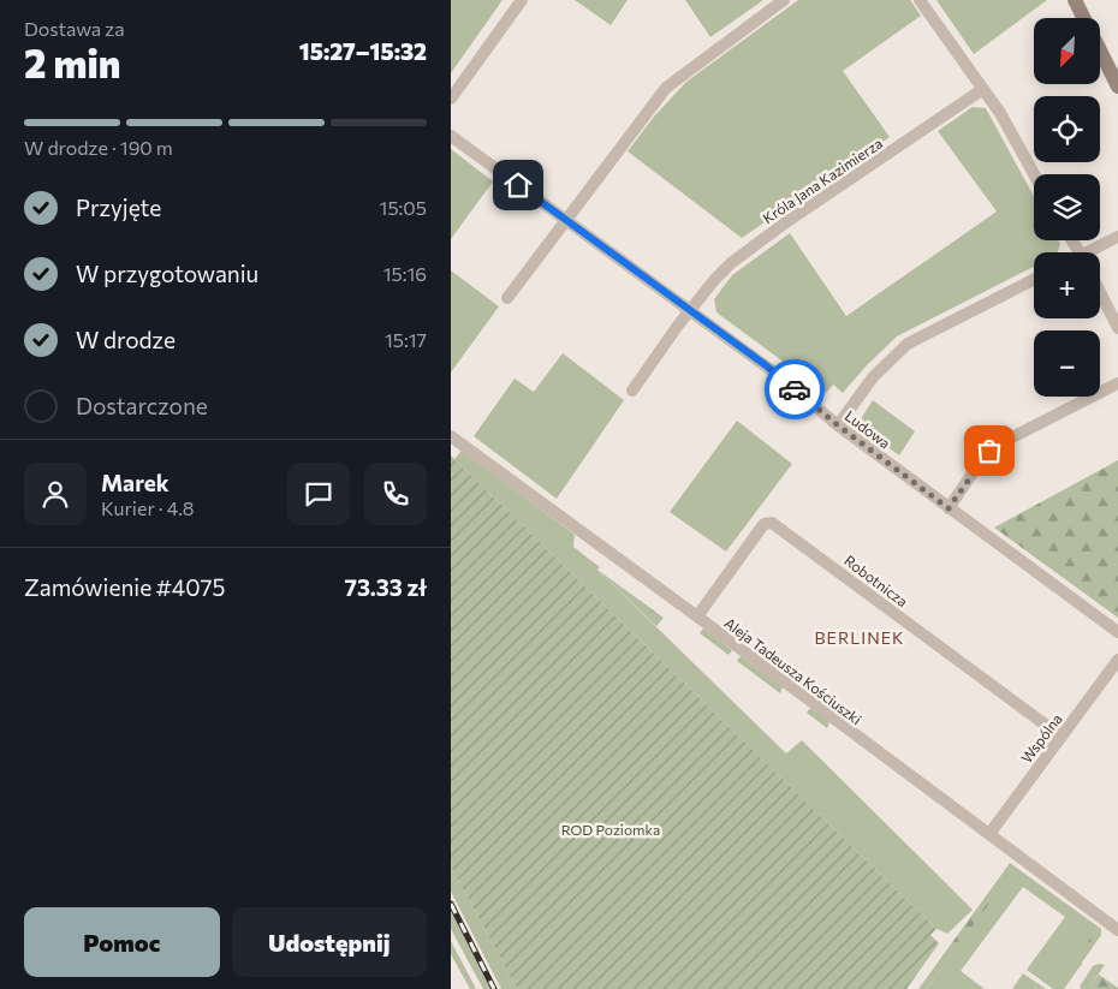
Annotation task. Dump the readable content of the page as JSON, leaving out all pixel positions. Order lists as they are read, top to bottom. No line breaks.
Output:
{"streets":{"street":["Króla Jana Kazimierza","Ludowa","Robotnicza","Aleja Tadeusza Kościuszki","Wspólna"]},"crossings":[["Króla Jana Kazimierza","Ludowa"],["Robotnicza","Aleja Tadeusza Kościuszki"],["Robotnicza","Wspólna"],["Aleja Tadeusza Kościuszki","Wspólna"]],"districts":["BERLINEK"],"parks":["ROD Poziomka"],"north":"bottom left","page":{"heading":["2 min","Dostawa za","15:27–15:32"],"panel":["Marek","Kurier · 4.8","Zamówienie #4075","73.33 zł"],"map_buttons":["+","−"],"bar":"W drodze · 190 m","list":[["Przyjęte","15:05"],["W przygotowaniu","15:16"],["W drodze","15:17"],"Dostarczone"],"buttons":["Pomoc","Udostępnij"]}}
